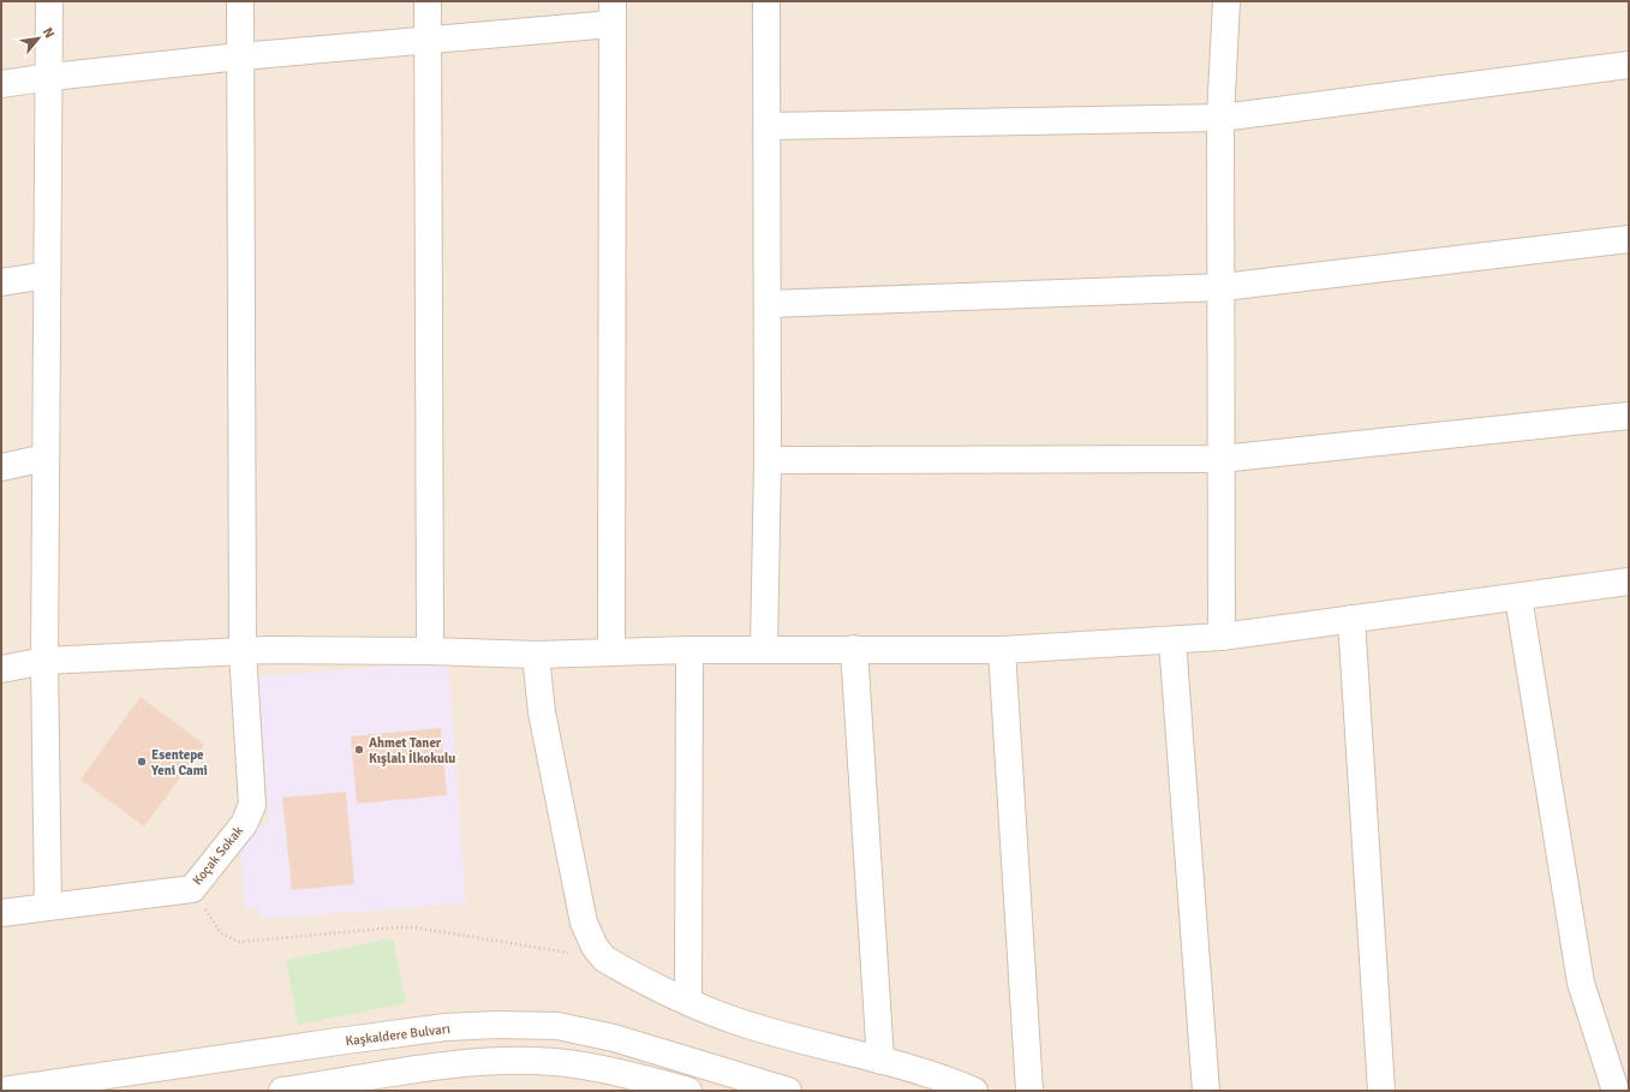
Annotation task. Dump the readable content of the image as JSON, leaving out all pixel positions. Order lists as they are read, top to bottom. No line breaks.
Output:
{"streets":{"street":["Koçak Sokak","Kaşkaldere Bulvarı"]},"places":["Ahmet Taner Kışlalı İlkokulu","Esentepe Yeni Cami"],"north":"top right"}
